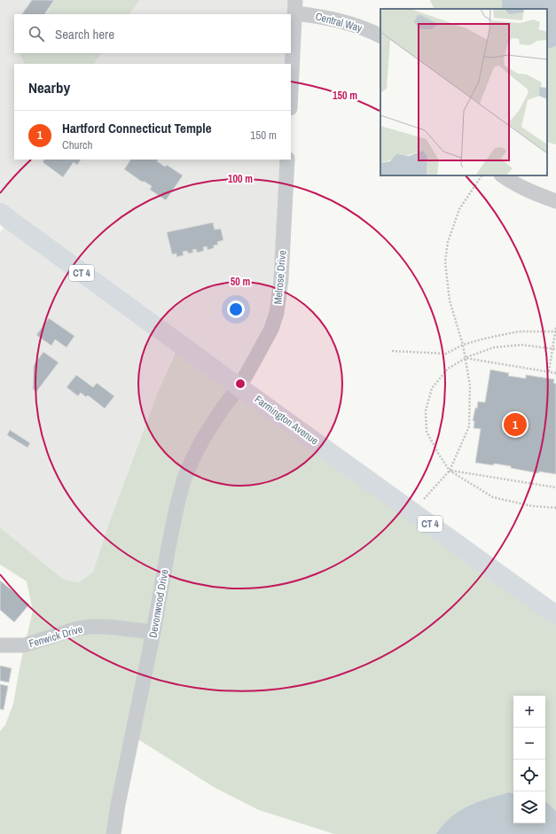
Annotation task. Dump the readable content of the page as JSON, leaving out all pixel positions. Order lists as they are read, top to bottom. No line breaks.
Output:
{"streets":{"main road":["CT 4","Farmington Avenue"],"street":["Central Way","Melrose Drive","Devonwood Drive","Fenwick Drive"]},"crossings":[["Melrose Drive","Farmington Avenue"],["Melrose Drive","Devonwood Drive"],["Farmington Avenue","Devonwood Drive"],["Devonwood Drive","Fenwick Drive"]],"page":{"search":"Search here","heading":"Nearby","list":[{"mark":"1","name":"Hartford Connecticut Temple","note":"Church","value":"150 m"}],"pins":"1","map_buttons":["+","−"]},"rings":["150 m","100 m","50 m"]}
